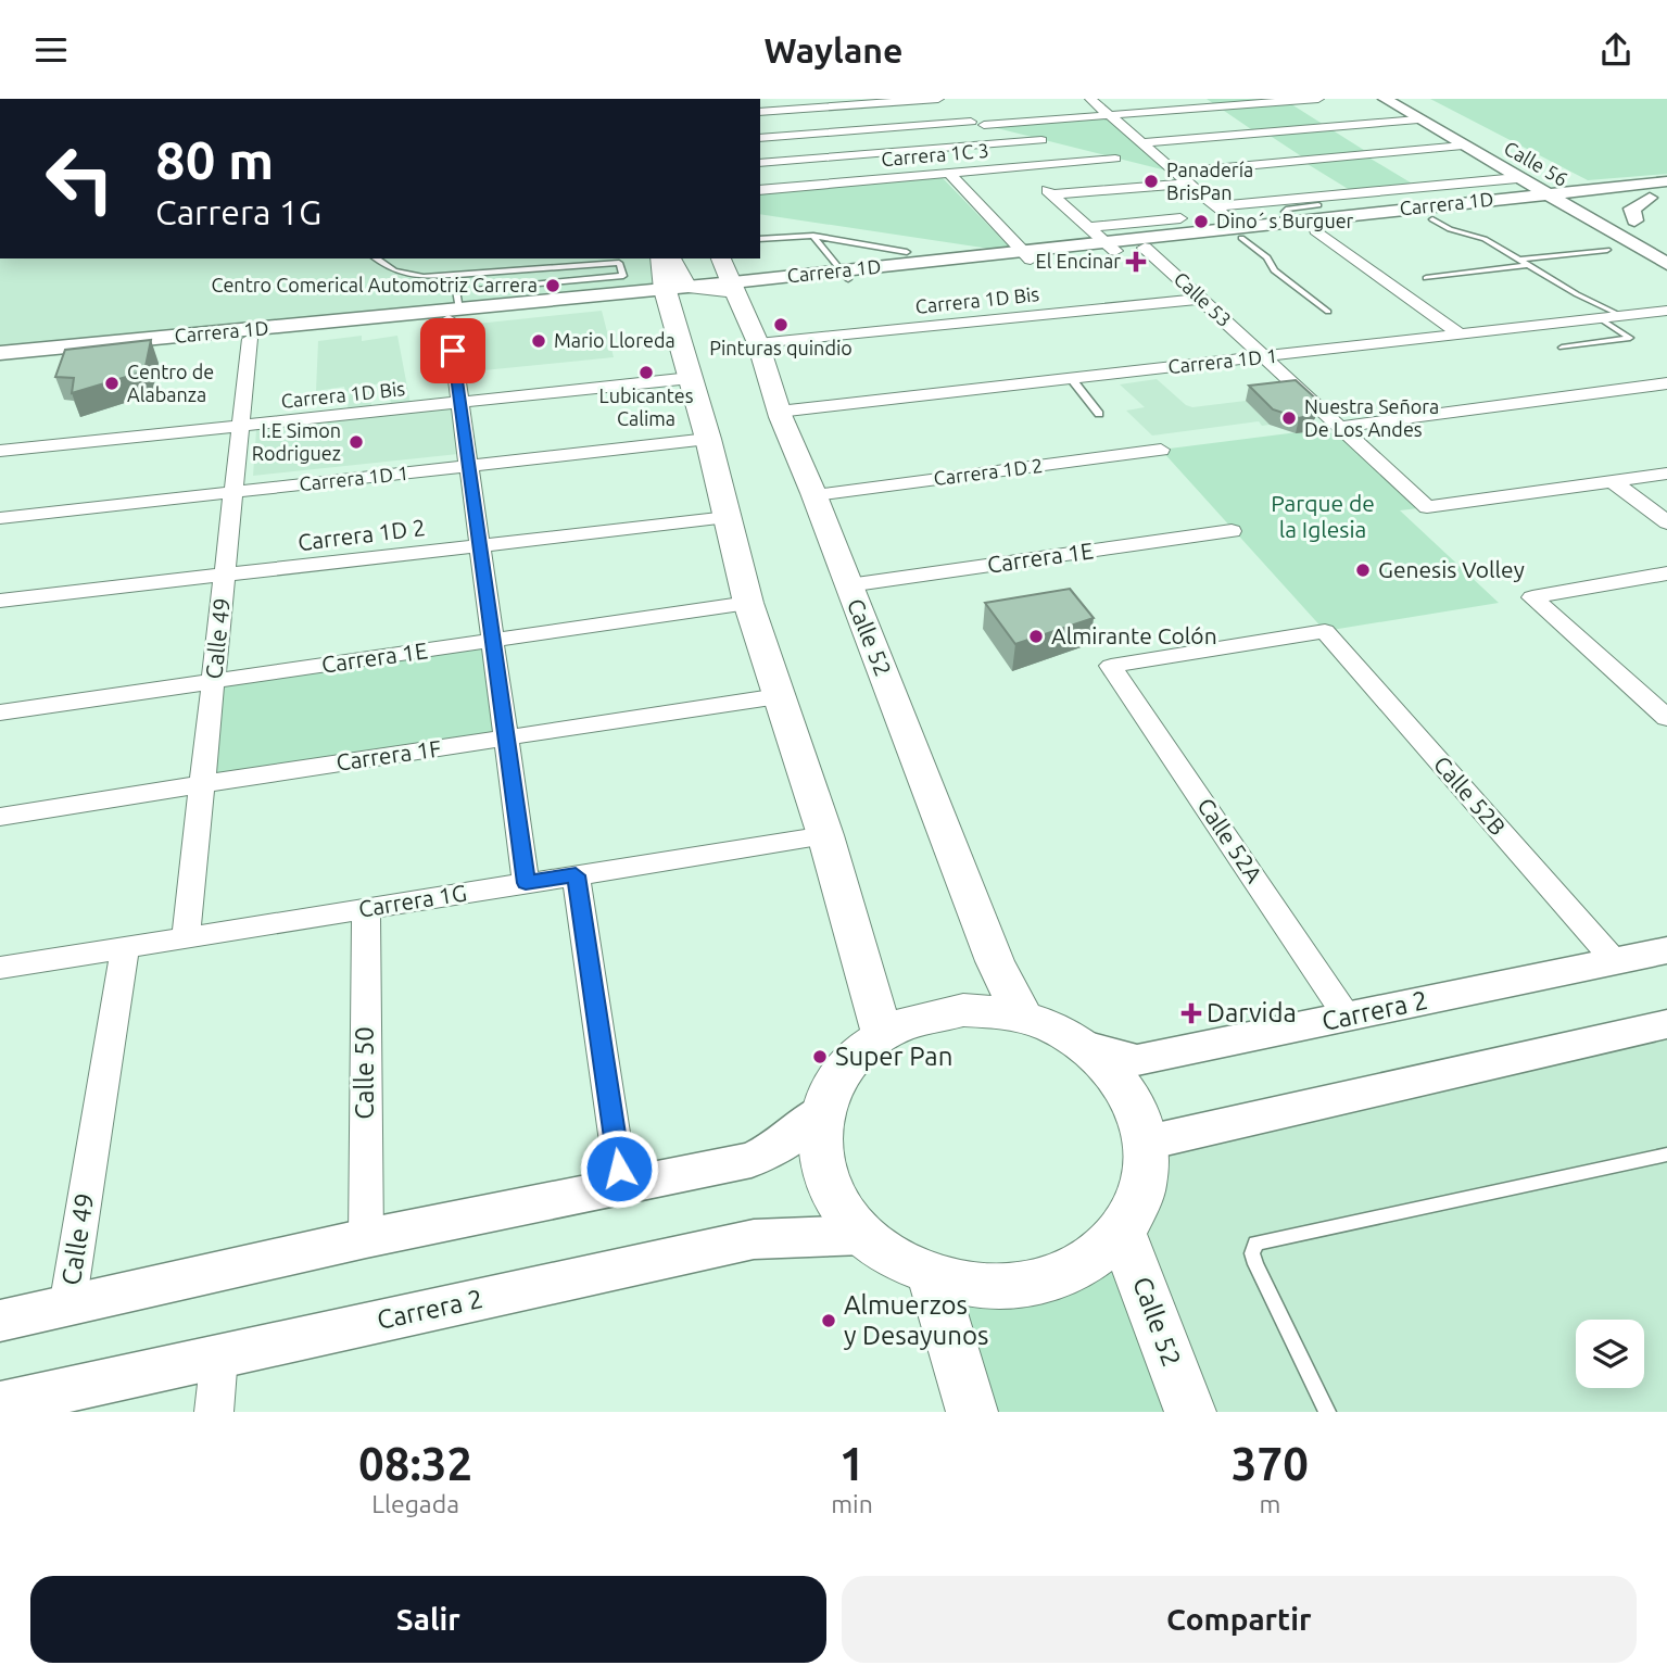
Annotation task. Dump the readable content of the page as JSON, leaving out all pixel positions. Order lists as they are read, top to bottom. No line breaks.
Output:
{"streets":{"main road":["Calle 52"],"street":["Carrera 1C 3","Calle 56","Carrera 1D","Calle 53","Carrera 1D Bis","Carrera 1D 1","Carrera 1D 2","Carrera 1E","Calle 49","Carrera 1F","Calle 52B","Calle 52A","Carrera 1G","Carrera 2","Calle 50"]},"crossings":[["Calle 56","Carrera 1D"],["Carrera 1D","Calle 53"],["Carrera 1D","Calle 52"],["Carrera 1D","Calle 49"],["Calle 53","Carrera 1D Bis"],["Calle 53","Carrera 1D 1"],["Carrera 1D Bis","Calle 52"],["Carrera 1D Bis","Calle 49"],["Carrera 1D 1","Calle 52"],["Carrera 1D 1","Calle 49"],["Carrera 1D 2","Calle 52"],["Carrera 1D 2","Calle 49"],["Carrera 1E","Calle 52"],["Carrera 1E","Calle 49"],["Calle 49","Carrera 1F"],["Calle 49","Carrera 1G"],["Calle 52B","Calle 52A"],["Calle 52B","Carrera 2"],["Calle 52A","Carrera 2"],["Carrera 1G","Calle 50"]],"parks":["Parque de la Iglesia"],"places":{"other":["Panadería BrisPan","Dino´ s Burguer","Centro Comerical Automotriz Carrera","Pinturas quindio","Mario Lloreda","Lubicantes Calima","Centro de Alabanza","Nuestra Señora De Los Andes","I.E Simon Rodriguez","Genesis Volley","Almirante Colón","Super Pan","Almuerzos y Desayunos"],"health":["El Encinar","Darvida"]},"page":{"header":"Waylane","turn":["80 m","Carrera 1G"],"eta":["08:32","Llegada","1","min","370","m"],"buttons":["Salir","Compartir"]}}
